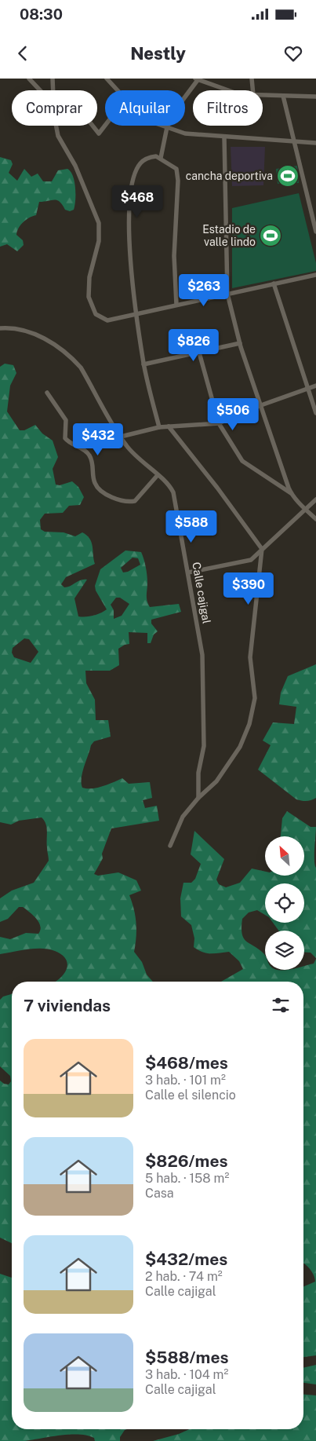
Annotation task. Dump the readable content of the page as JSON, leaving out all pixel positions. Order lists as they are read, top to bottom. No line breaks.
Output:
{"streets":{"street":["Calle cajigal"]},"places":{"sports":["cancha deportiva","Estadio de valle lindo"]},"north":"top left","page":{"status":"08:30","header":"Nestly","chip":["Comprar","Alquilar","Filtros"],"price":["$468","$263","$826","$506","$432","$588","$390"],"heading":"7 viviendas","list":[{"name":"$468/mes","note":"3 hab. · 101 m² · Calle el silencio"},{"name":"$826/mes","note":"5 hab. · 158 m² · Casa"},{"name":"$432/mes","note":"2 hab. · 74 m² · Calle cajigal"},{"name":"$588/mes","note":"3 hab. · 104 m² · Calle cajigal"}]}}
